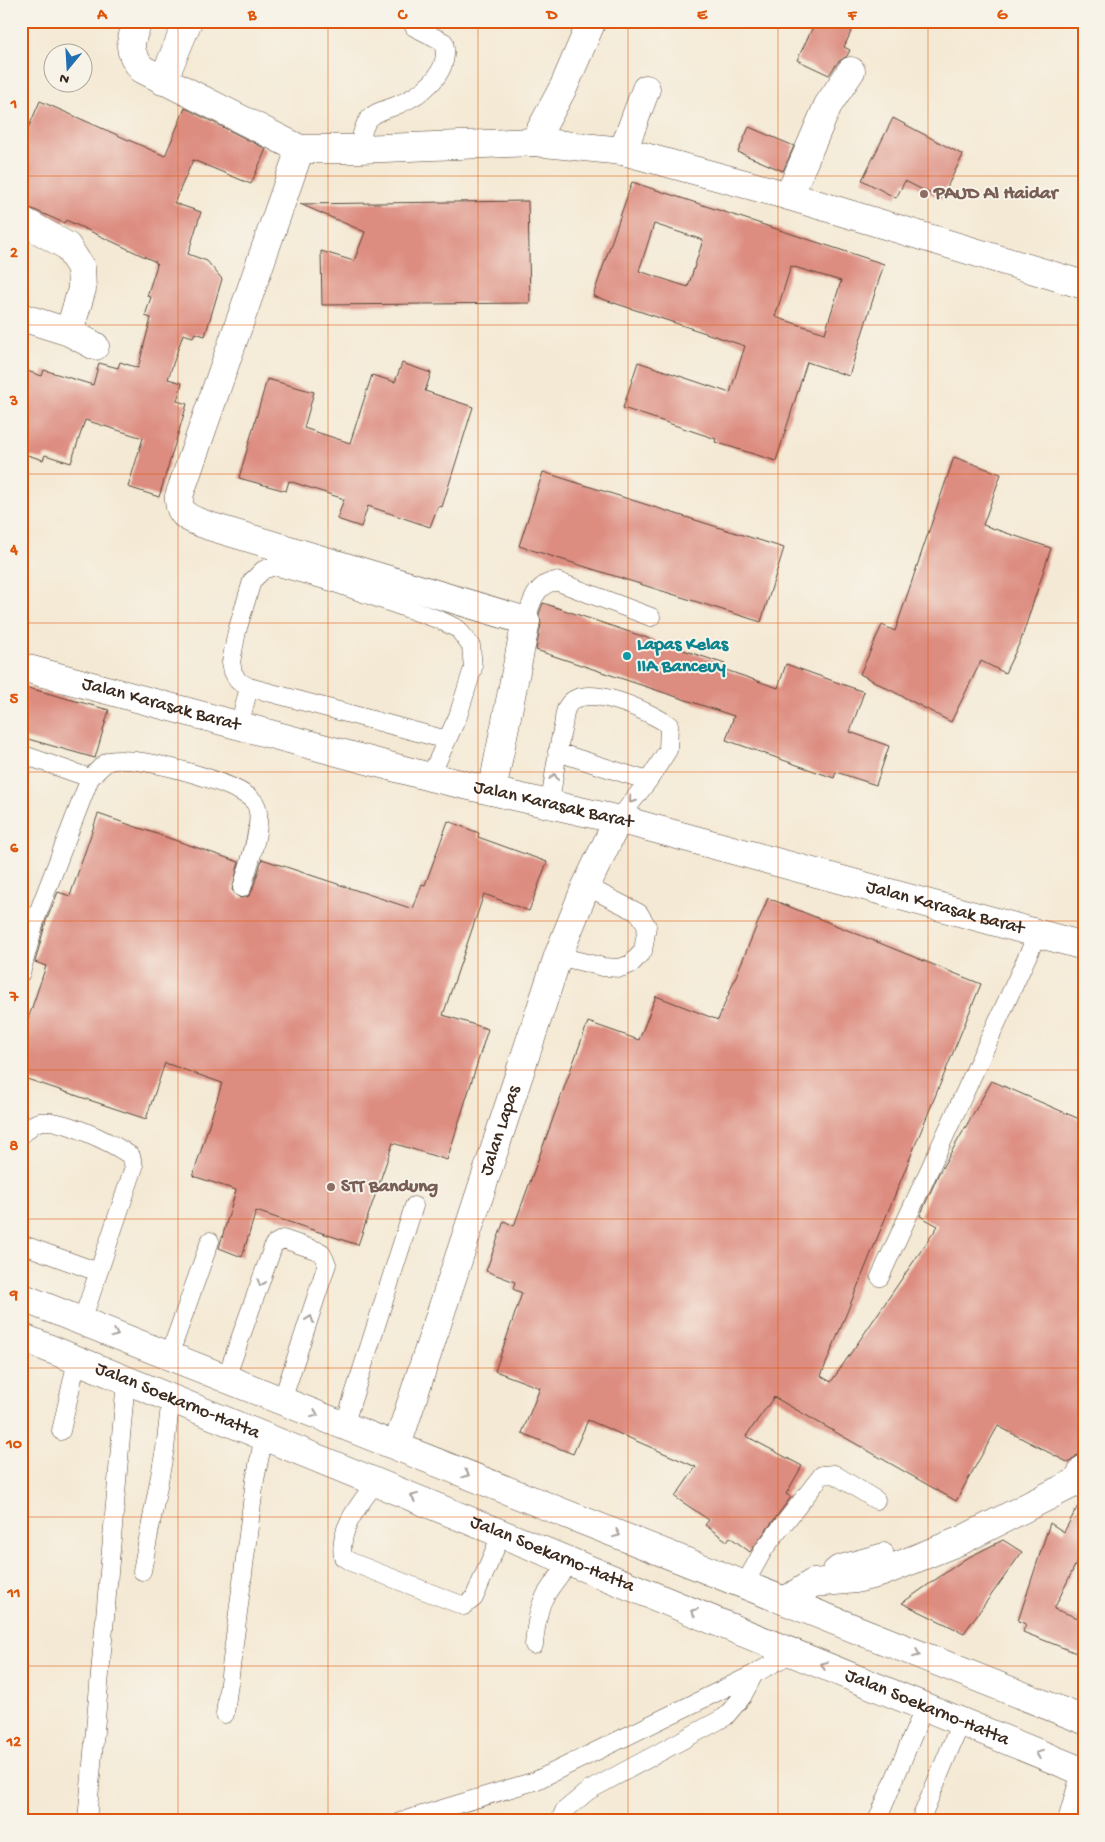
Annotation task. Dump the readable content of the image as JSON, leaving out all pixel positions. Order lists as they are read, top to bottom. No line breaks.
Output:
{"streets":{"main road":["Jalan Karasak Barat","Jalan Lapas","Jalan Soekarno-Hatta"]},"crossings":[["Jalan Karasak Barat","Jalan Lapas"],["Jalan Lapas","Jalan Soekarno-Hatta"]],"places":["PAUD Al Haidar","Lapas Kelas IIA Banceuy","STT Bandung"],"north":"bottom","grid":{"columns":["A","B","C","D","E","F","G"],"rows":["1","2","3","4","5","6","7","8","9","10","11","12"]}}
